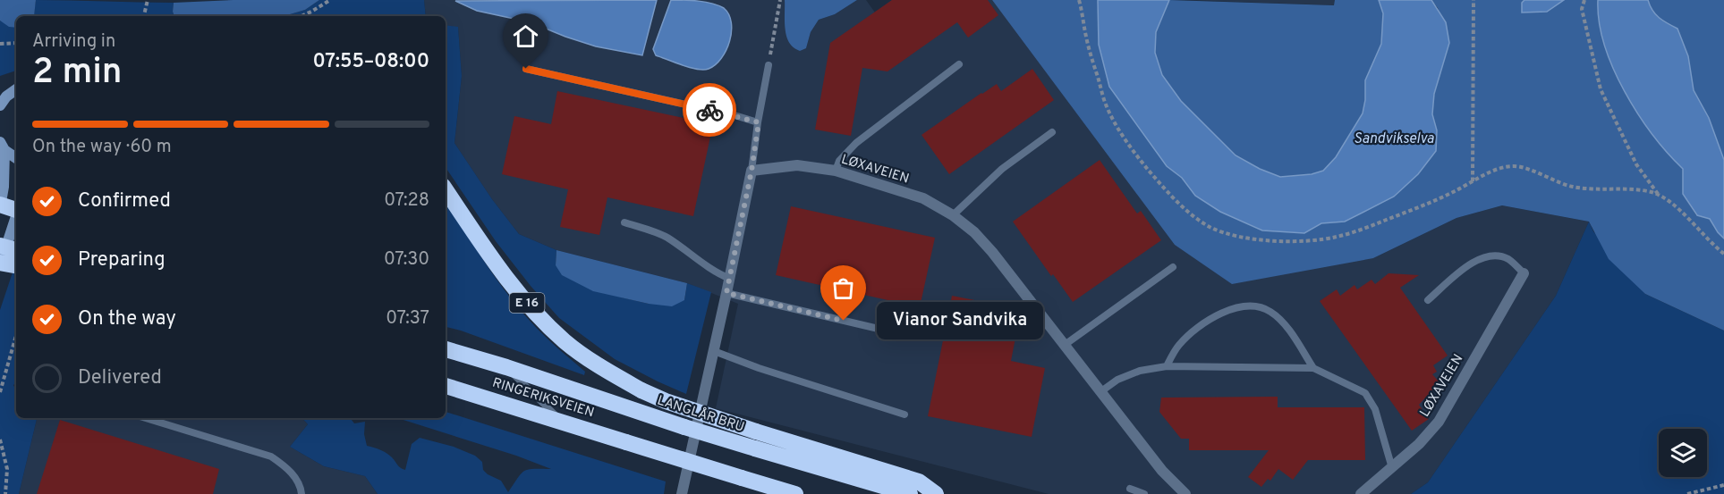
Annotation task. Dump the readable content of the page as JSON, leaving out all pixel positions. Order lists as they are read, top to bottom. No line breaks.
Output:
{"streets":{"highway":["E 16","RINGERIKSVEIEN","LANGLÅR BRU"],"street":["LØXAVEIEN"]},"water":["Sandvikselva"],"places":["Vianor Sandvika"],"page":{"heading":["2 min","Arriving in","07:55–08:00"],"bar":"On the way · 60 m","list":[["Confirmed","07:28"],["Preparing","07:30"],["On the way","07:37"],"Delivered"],"bubble":"Vianor Sandvika"}}
